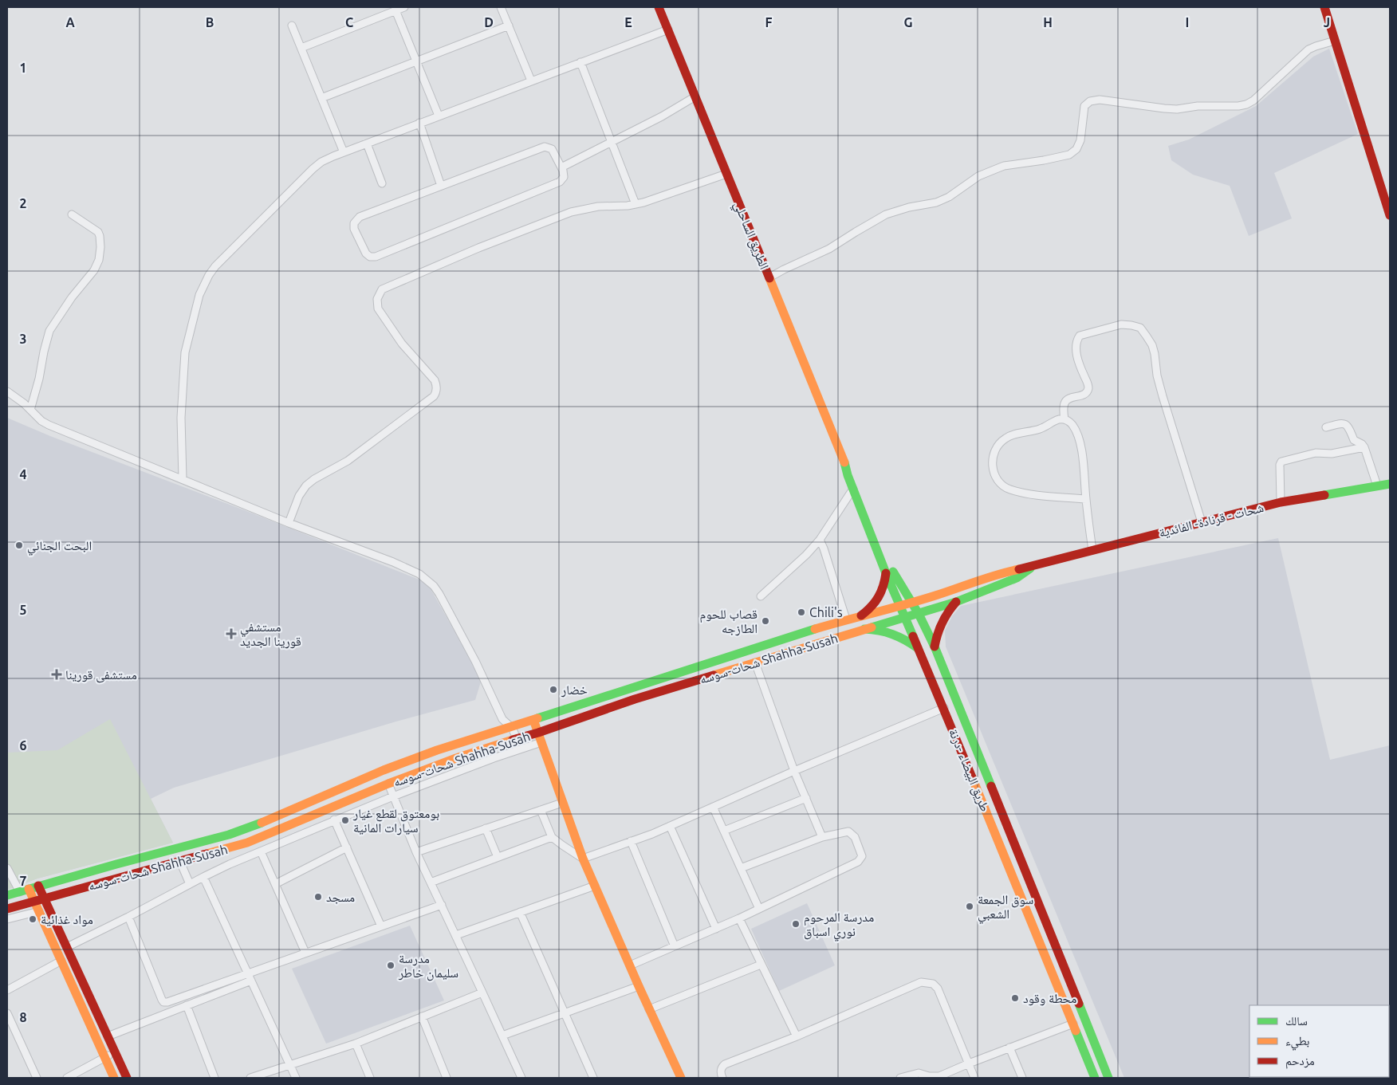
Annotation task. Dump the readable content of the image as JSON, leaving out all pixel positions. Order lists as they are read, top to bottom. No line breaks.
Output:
{"streets":{"main road":["الطريق الساحلي","شحات - قرنادة- الفائدية","شحات-سوسه Shahha-Susah","طريق البيضاء -درنة"]},"crossings":[["الطريق الساحلي","طريق البيضاء -درنة"],["شحات - قرنادة- الفائدية","شحات-سوسه Shahha-Susah"],["شحات-سوسه Shahha-Susah","طريق البيضاء -درنة"]],"places":{"other":["البحت الجنائي","Chili's","قصاب للحوم الطازجه","خضار","بومعتوق لقطع غيار سيارات المانية","مسجد","سوق الجمعة الشعبي","مواد غذائية","مدرسة المرحوم نوري اسباق","مدرسة سليمان خاطر","محطة وقود"],"health":["مستشفي قورينا الجديد","مستشفى قورينا"]},"legend":["سالك","بطيء","مزدحم"],"grid":{"columns":["A","B","C","D","E","F","G","H","I","J"],"rows":["1","2","3","4","5","6","7","8"]}}
